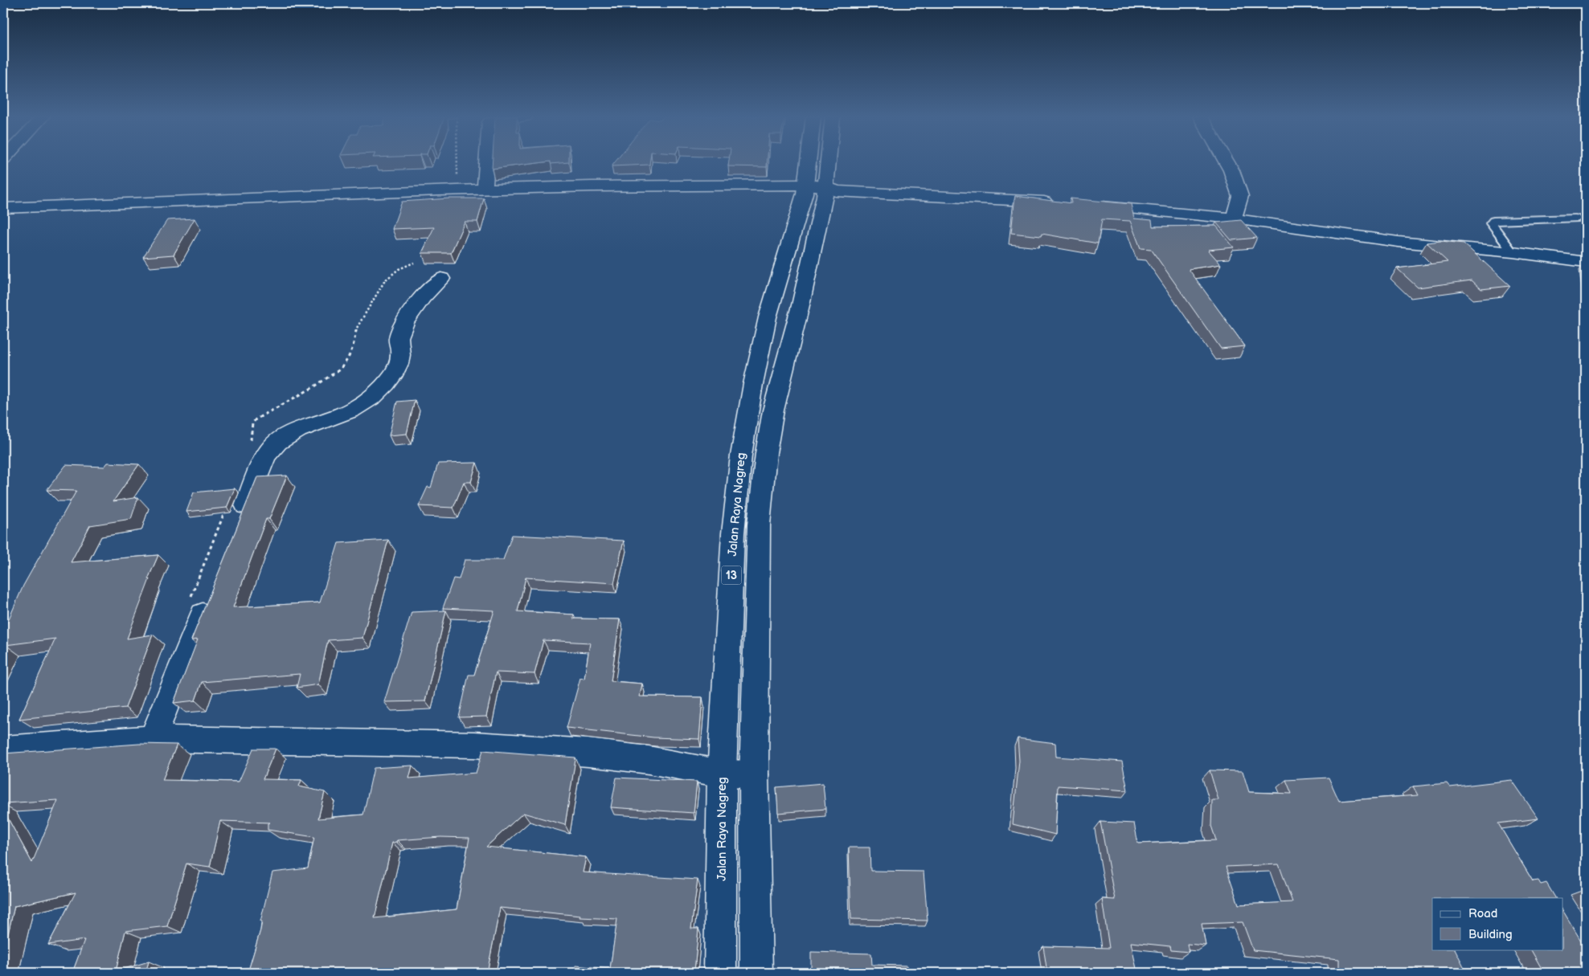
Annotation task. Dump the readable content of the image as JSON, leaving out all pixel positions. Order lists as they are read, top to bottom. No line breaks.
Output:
{"streets":{"main road":["Jalan Raya Nagreg","13"]},"legend":["Road","Building"]}
